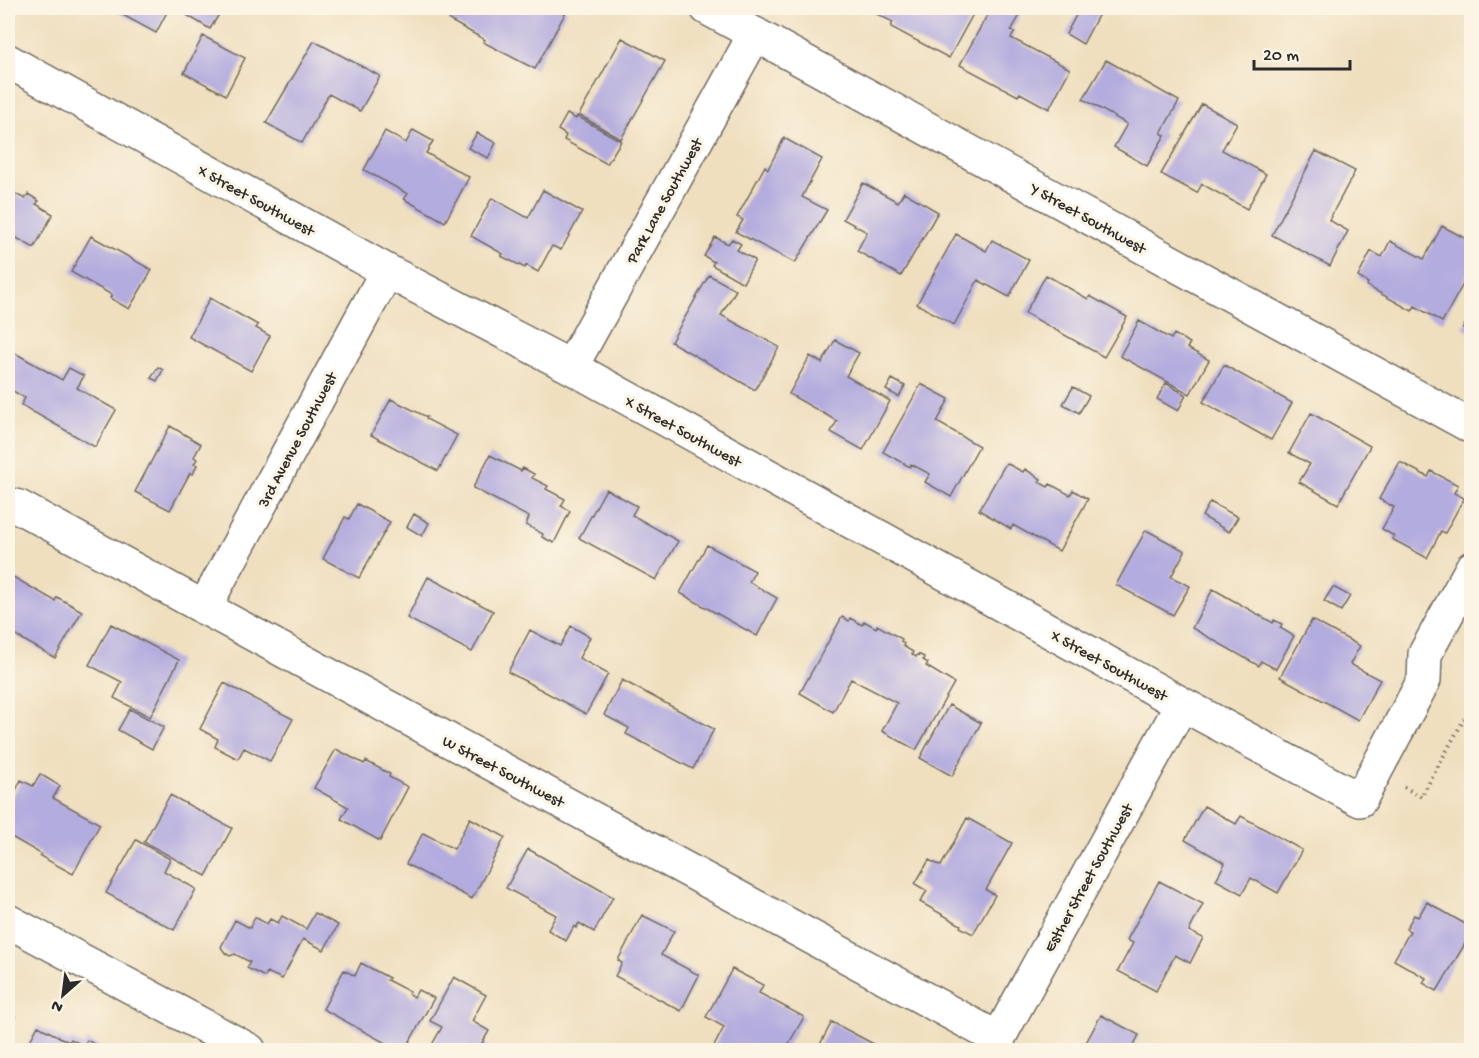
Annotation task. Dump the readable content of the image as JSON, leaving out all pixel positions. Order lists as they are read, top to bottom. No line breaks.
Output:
{"streets":{"street":["X Street Southwest","Park Lane Southwest","Y Street Southwest","3rd Avenue Southwest","W Street Southwest","Esther Street Southwest"]},"crossings":[["X Street Southwest","Park Lane Southwest"],["X Street Southwest","3rd Avenue Southwest"],["X Street Southwest","Esther Street Southwest"],["Park Lane Southwest","Y Street Southwest"],["3rd Avenue Southwest","W Street Southwest"],["W Street Southwest","Esther Street Southwest"]],"scale_bar":"20 m","north":"bottom left"}
